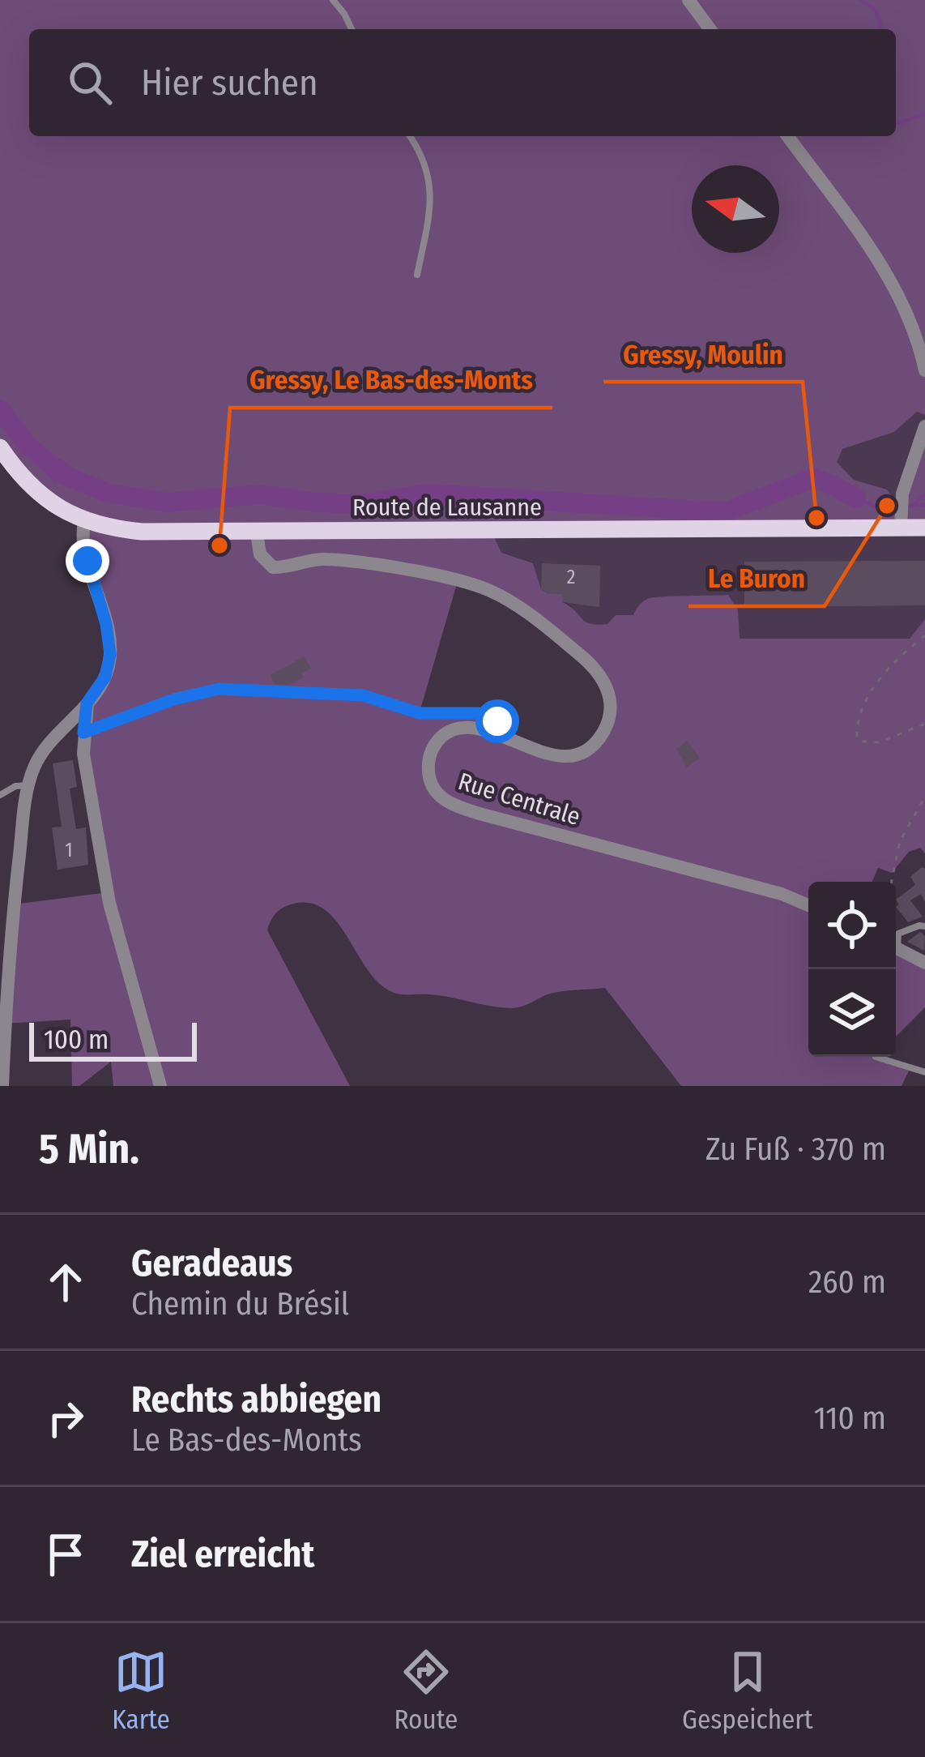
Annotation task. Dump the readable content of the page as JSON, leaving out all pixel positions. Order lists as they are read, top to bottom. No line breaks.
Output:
{"streets":{"main road":["Route de Lausanne"],"street":["Rue Centrale"]},"crossings":[["Route de Lausanne","Rue Centrale"]],"places":["Le Buron","Gressy, Moulin","Gressy, Le Bas-des-Monts"],"house_numbers":["2","1"],"scale_bar":"100 m","north":"left","page":{"search":"Hier suchen","scale":"100 m","heading":["5 Min.","Zu Fuß · 370 m"],"list":[["Geradeaus","Chemin du Brésil","260 m"],["Rechts abbiegen","Le Bas-des-Monts","110 m"],"Ziel erreicht"],"nav":["Karte","Route","Gespeichert"]}}
